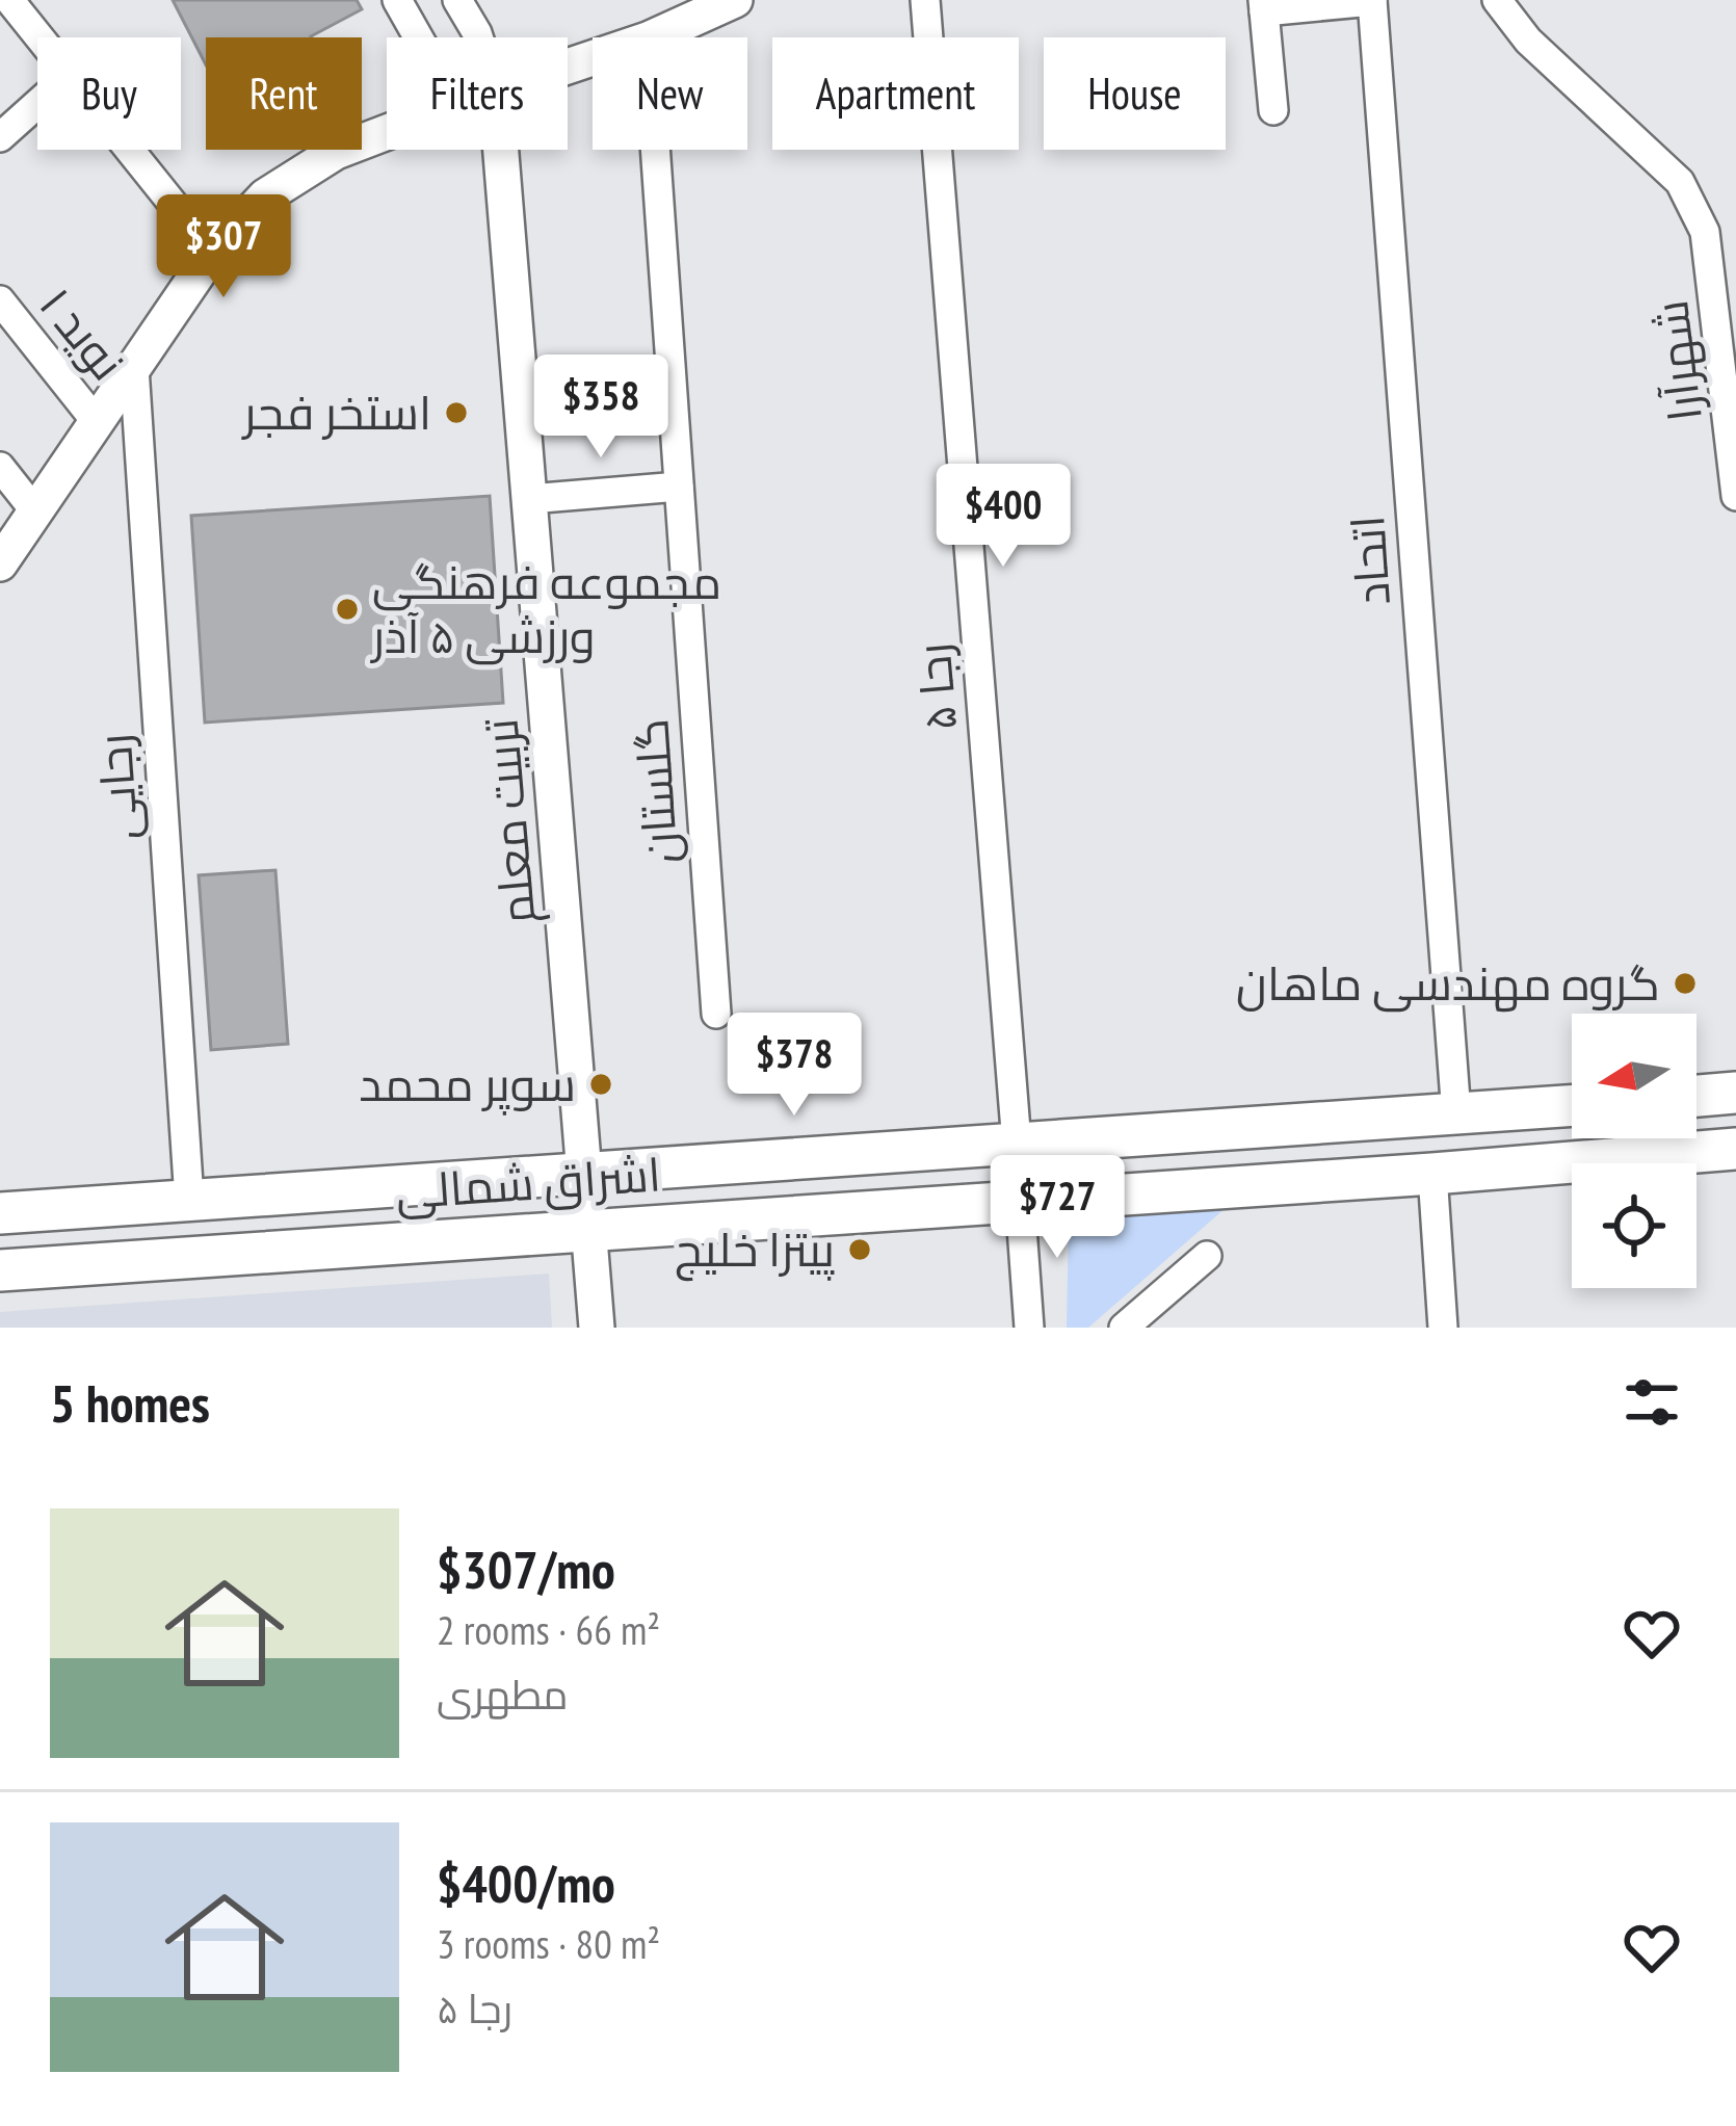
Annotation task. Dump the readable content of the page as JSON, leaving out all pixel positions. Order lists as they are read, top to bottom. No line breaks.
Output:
{"streets":{"main road":["اشراق شمالی"],"street":["نوید ۱","شهرآرا","اتحاد","رجا ۵","رجایی","گلستان","تربیت معلم"]},"crossings":[["اتحاد","اشراق شمالی"],["رجا ۵","اشراق شمالی"],["رجایی","اشراق شمالی"],["تربیت معلم","اشراق شمالی"]],"places":["استخر فجر","مجموعه فرهنگی ورزشی ۵ آذر","گروه مهندسی ماهان","سوپر محمد","پیتزا خلیج"],"north":"left","page":{"chip":["Buy","Rent","Filters","New","Apartment","House"],"price":["$307","$358","$400","$378","$727"],"heading":"5 homes","list":[{"name":"$307/mo","note":"2 rooms · 66 m² · مطهری"},{"name":"$400/mo","note":"3 rooms · 80 m² · رجا ۵"}]}}
